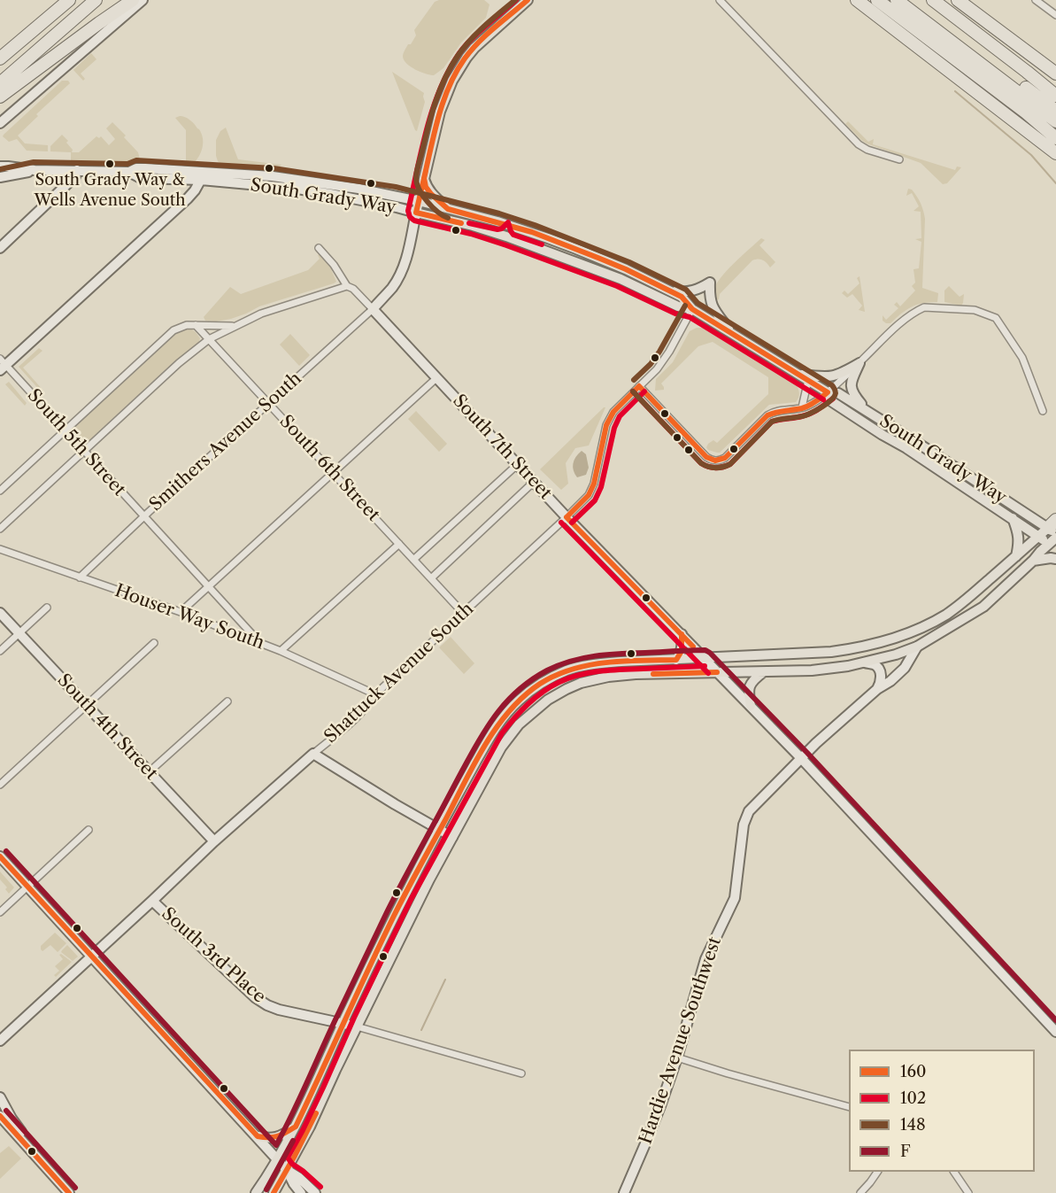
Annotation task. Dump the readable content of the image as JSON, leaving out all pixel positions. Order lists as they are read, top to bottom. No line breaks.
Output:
{"streets":{"main road":["South Grady Way"],"street":["Smithers Avenue South","South 5th Street","South 7th Street","South 6th Street","Houser Way South","Shattuck Avenue South","South 4th Street","South 3rd Place","Hardie Avenue Southwest"]},"crossings":[["South Grady Way","Shattuck Avenue South"],["Smithers Avenue South","South 5th Street"],["Smithers Avenue South","South 7th Street"],["Smithers Avenue South","South 6th Street"],["Smithers Avenue South","Houser Way South"],["South 5th Street","Houser Way South"],["South 7th Street","Shattuck Avenue South"],["South 7th Street","Hardie Avenue Southwest"],["South 6th Street","Shattuck Avenue South"],["Houser Way South","Shattuck Avenue South"],["Shattuck Avenue South","South 4th Street"],["Shattuck Avenue South","South 3rd Place"]],"places":["South Grady Way & Wells Avenue South"],"lines":["transit line 160","transit line 102","transit line 148","transit line F"],"legend":["160","102","148","F"]}
